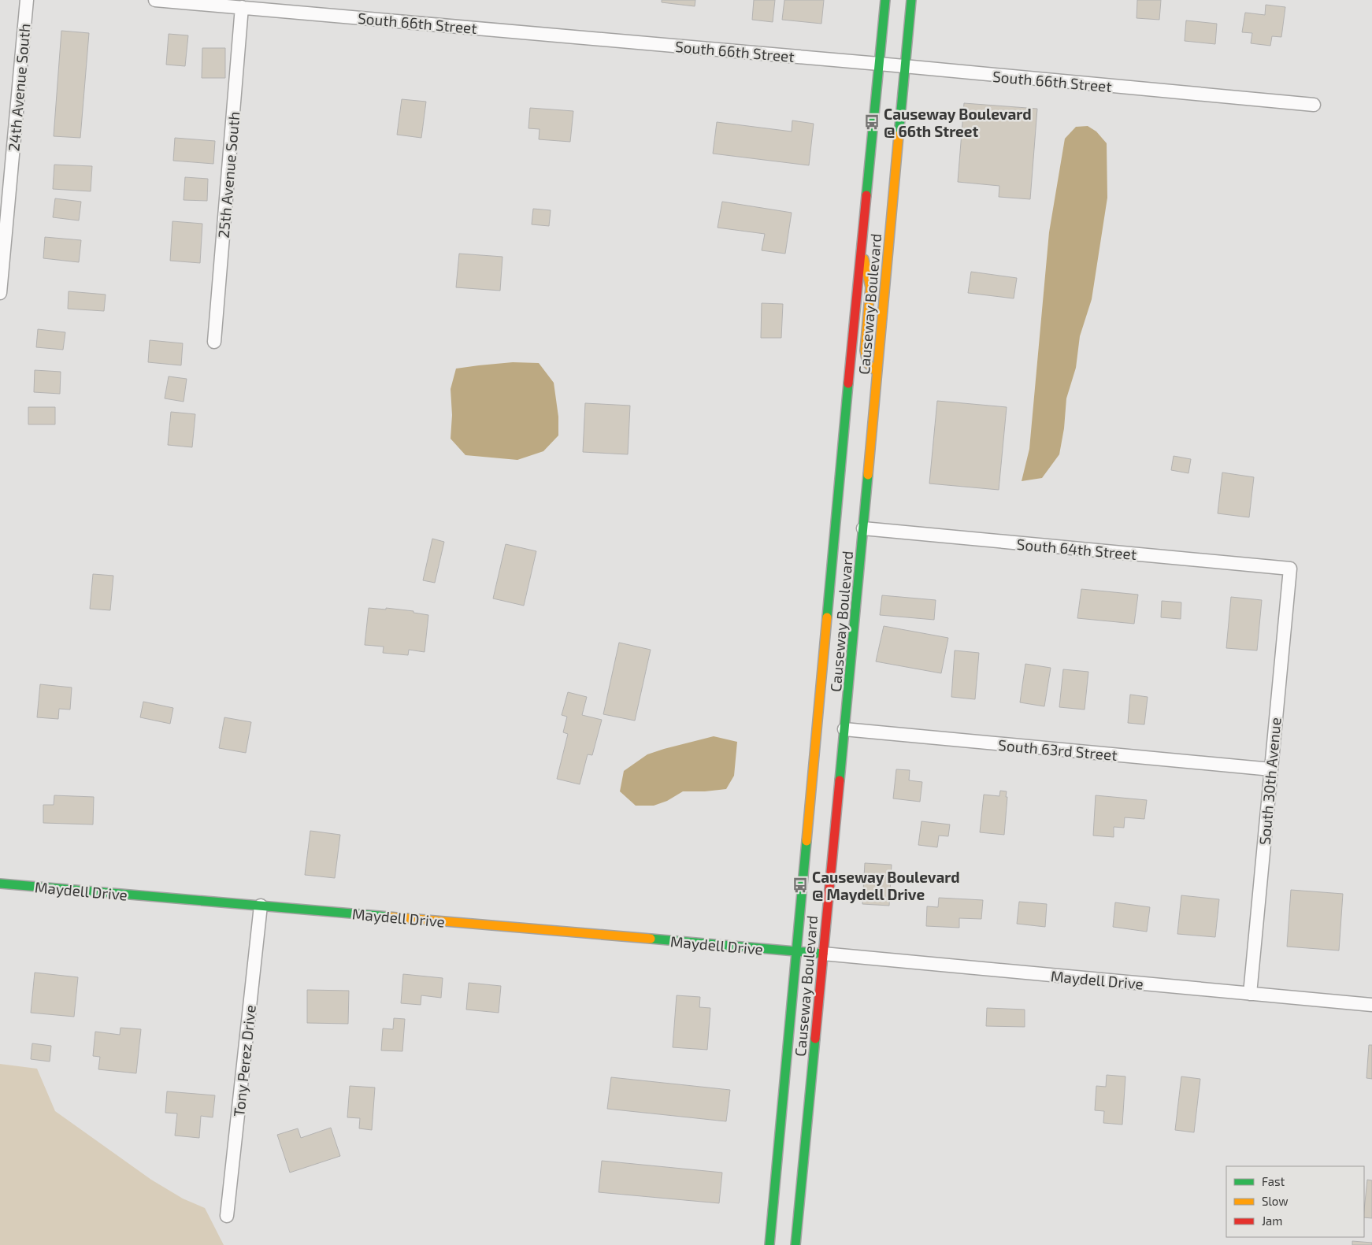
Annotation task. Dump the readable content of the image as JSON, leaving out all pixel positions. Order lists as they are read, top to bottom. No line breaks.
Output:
{"streets":{"main road":["Causeway Boulevard","Maydell Drive"],"street":["South 66th Street","24th Avenue South","25th Avenue South","South 64th Street","South 63rd Street","South 30th Avenue","Tony Perez Drive"]},"crossings":[["South 66th Street","25th Avenue South"],["South 66th Street","Causeway Boulevard"],["Causeway Boulevard","South 64th Street"],["Causeway Boulevard","South 63rd Street"],["Causeway Boulevard","Maydell Drive"],["South 64th Street","South 30th Avenue"],["South 63rd Street","South 30th Avenue"],["South 30th Avenue","Maydell Drive"],["Maydell Drive","Tony Perez Drive"]],"places":{"bus stop":["Causeway Boulevard @ 66th Street","Causeway Boulevard @ Maydell Drive"]},"legend":["Fast","Slow","Jam"]}
